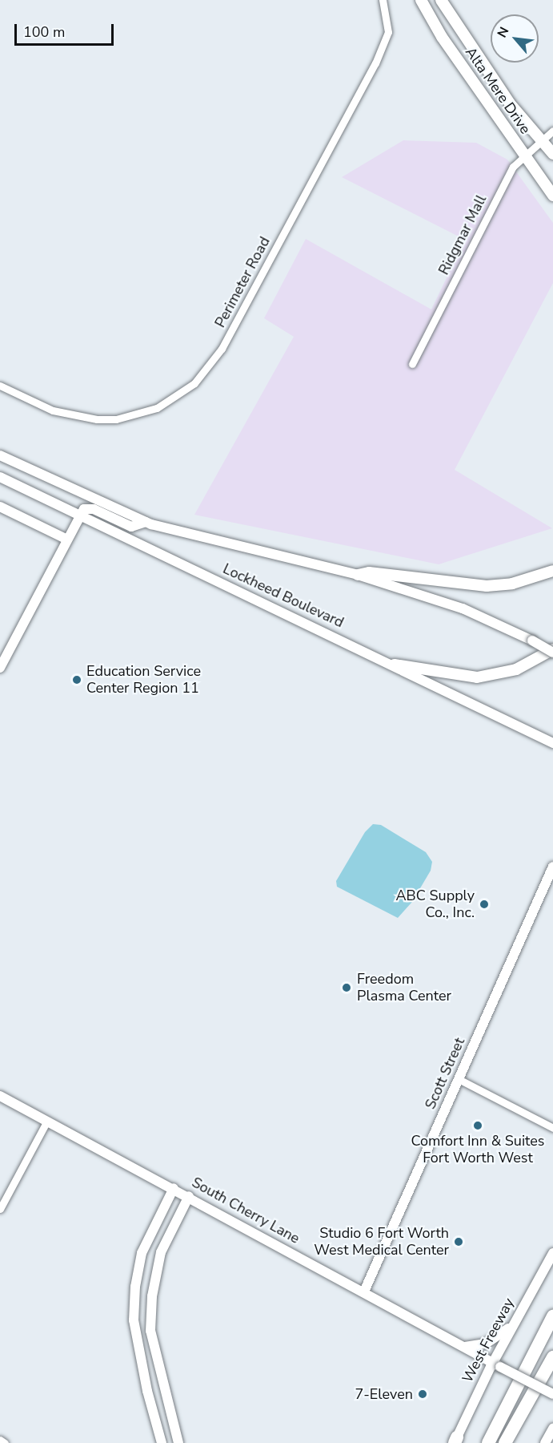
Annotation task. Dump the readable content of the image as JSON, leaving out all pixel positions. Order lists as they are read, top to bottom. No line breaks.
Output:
{"streets":{"main road":["Alta Mere Drive"],"street":["Ridgmar Mall","Perimeter Road","Lockheed Boulevard","Scott Street","South Cherry Lane","West Freeway"]},"crossings":[["Alta Mere Drive","Ridgmar Mall"],["Scott Street","South Cherry Lane"],["South Cherry Lane","West Freeway"]],"places":["Education Service Center Region 11","ABC Supply Co., Inc.","Freedom Plasma Center","Comfort Inn & Suites Fort Worth West","Studio 6 Fort Worth West Medical Center","7-Eleven"],"scale_bar":"100 m","north":"top left"}
